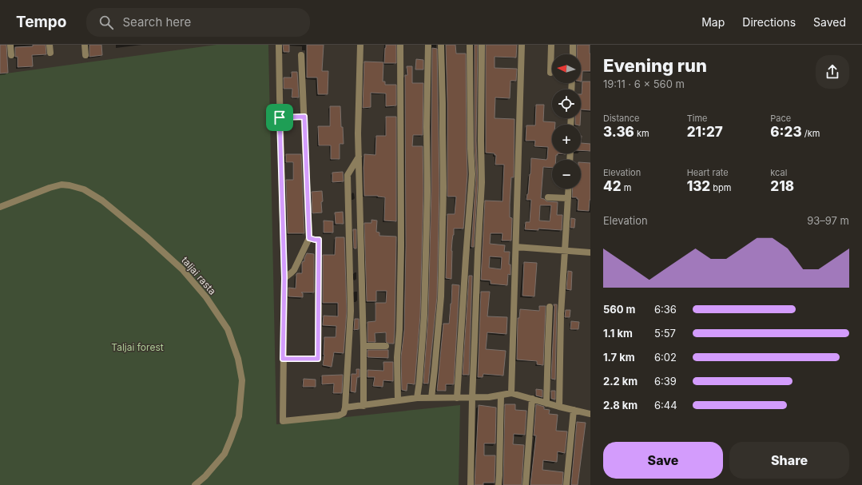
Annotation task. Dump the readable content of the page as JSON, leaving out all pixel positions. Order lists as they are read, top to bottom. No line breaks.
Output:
{"streets":{"street":["taljai rasta"]},"parks":["Taljai forest"],"north":"left","page":{"header":"Tempo","search":"Search here","nav":["Map","Directions","Saved"],"heading":["Evening run","19:11 · 6 × 560 m"],"map_buttons":["+","−"],"stats":[["Distance","3.36 km"],["Time","21:27"],["Pace","6:23 /km"],["Elevation","42 m"],["Heart rate","132 bpm"],["kcal","218"]],"chart":["Elevation","93–97 m"],"list":[{"name":"560 m","note":"6:36"},{"name":"1.1 km","note":"5:57"},{"name":"1.7 km","note":"6:02"},{"name":"2.2 km","note":"6:39"},{"name":"2.8 km","note":"6:44"}],"buttons":["Save","Share"]}}
